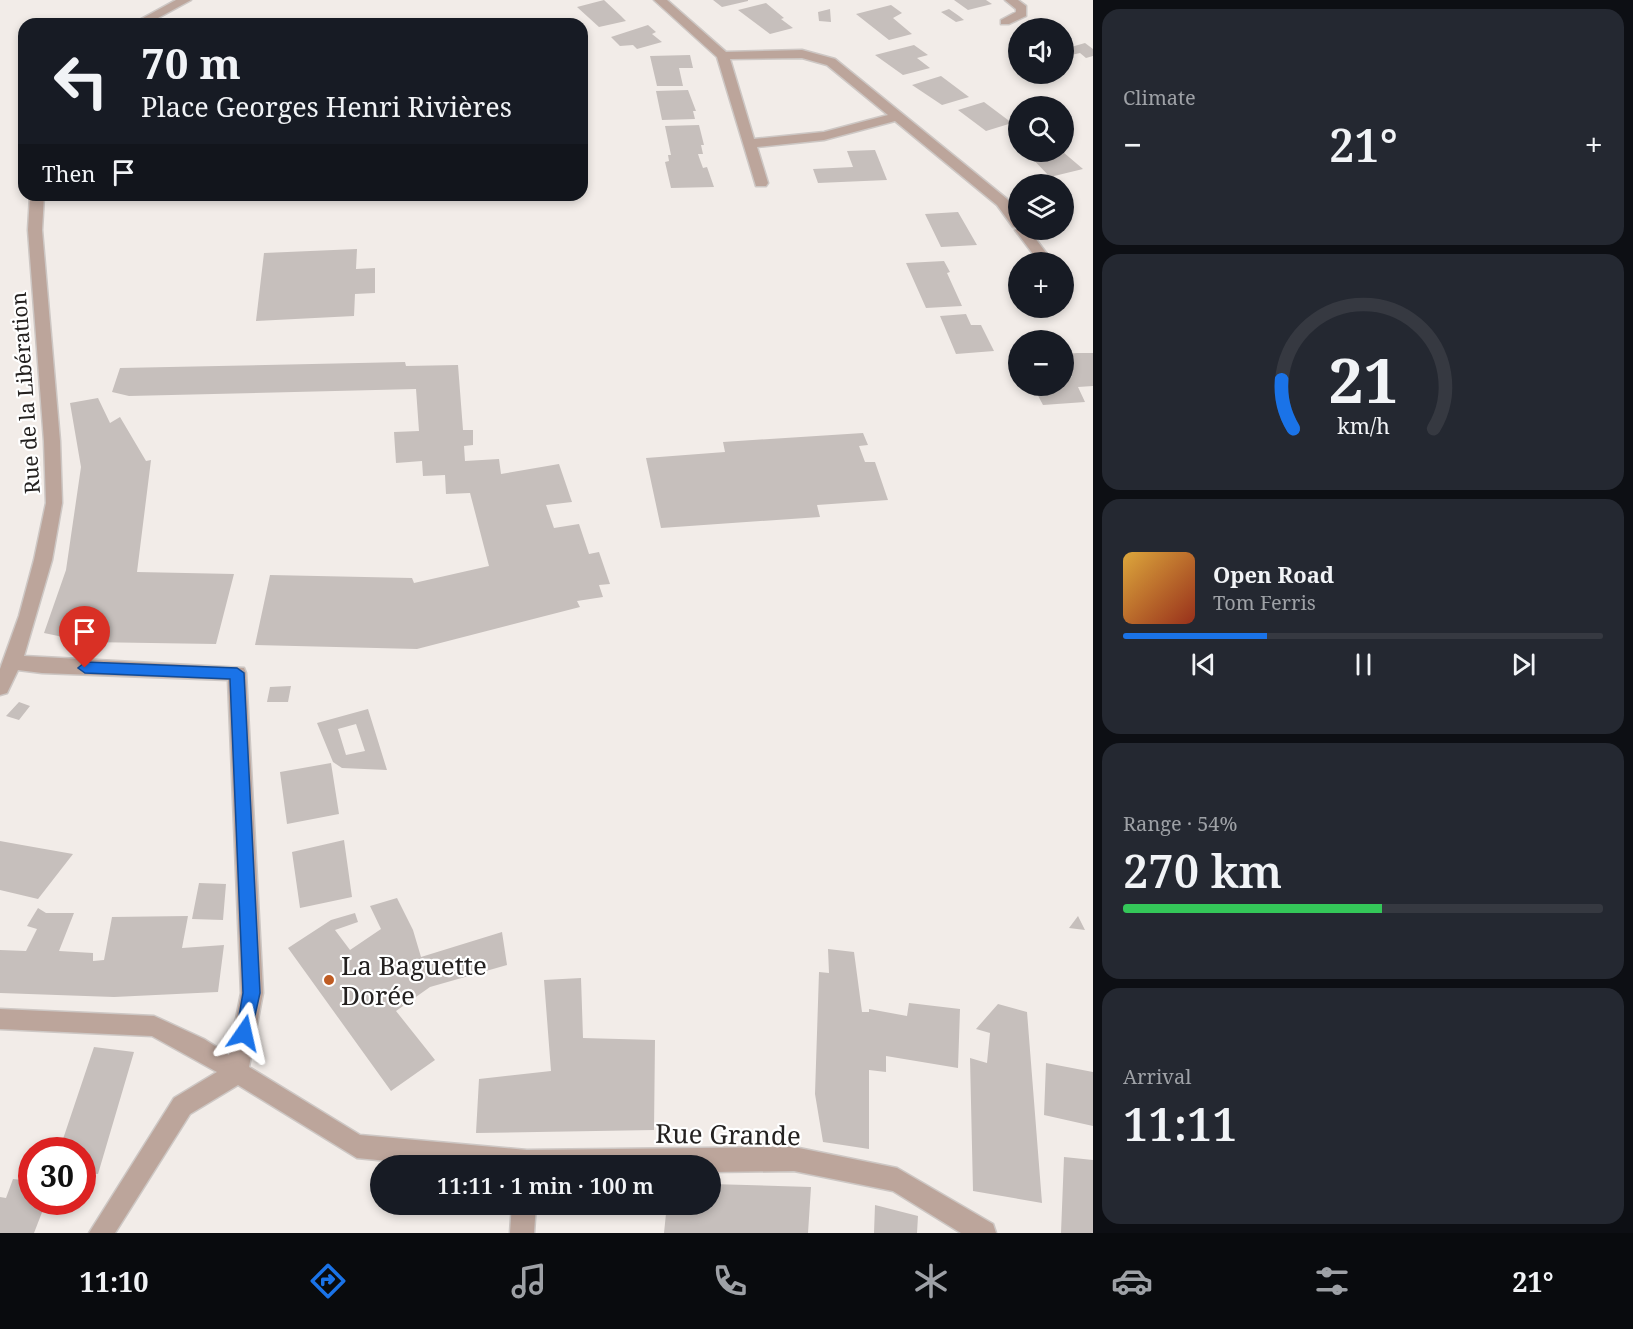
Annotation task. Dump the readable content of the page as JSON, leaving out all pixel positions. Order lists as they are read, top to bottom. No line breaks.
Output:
{"streets":{"street":["Rue de la Libération","Rue Grande"]},"places":["La Baguette Dorée"],"page":{"tile":["Climate",["Range · 54%","270 km"],["Arrival","11:11"]],"map_buttons":["+","−"],"turn":["70 m","Place Georges Henri Rivières"],"heat":["−","21°","+"],"then":"Then","song":["Open Road","Tom Ferris"],"limit":"30","trip":"11:11 · 1 min · 100 m","tabs":["11:10","21°"],"gauge":["21","km/h"]}}
